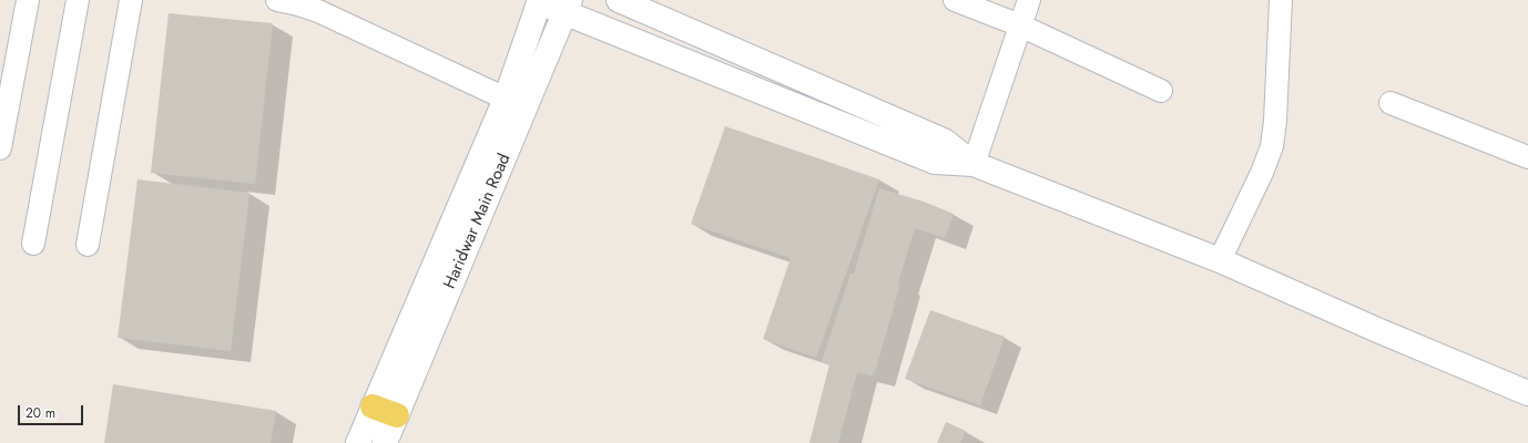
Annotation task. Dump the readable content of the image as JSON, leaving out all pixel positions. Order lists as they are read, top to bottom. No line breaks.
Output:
{"streets":{"main road":["Haridwar Main Road"]},"scale_bar":"20 m"}
